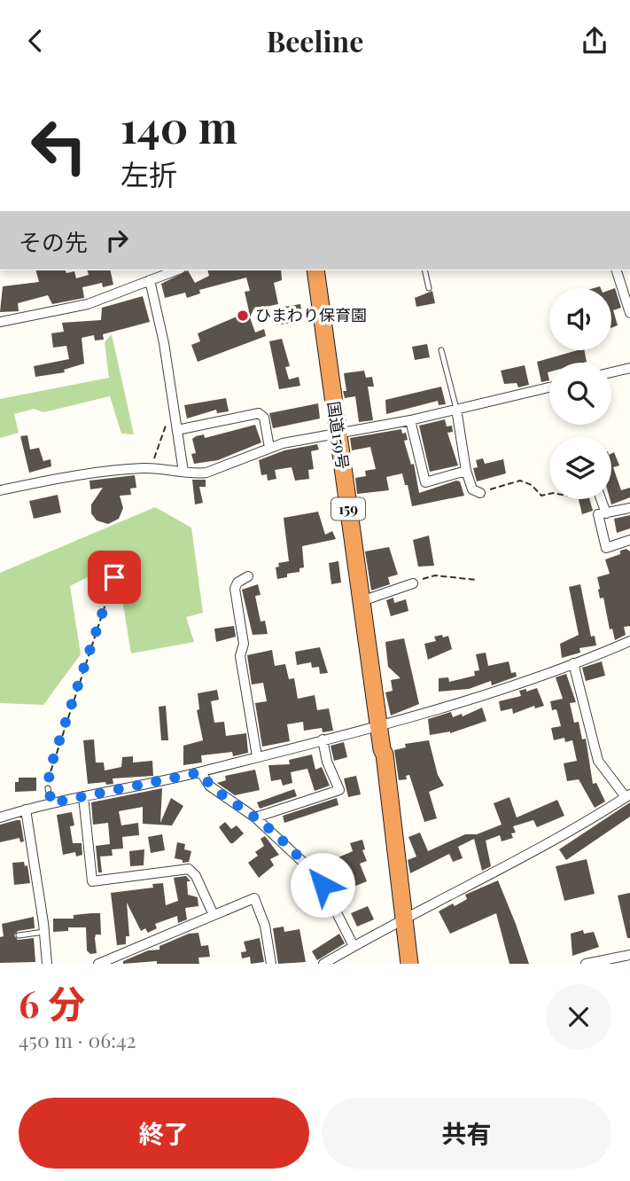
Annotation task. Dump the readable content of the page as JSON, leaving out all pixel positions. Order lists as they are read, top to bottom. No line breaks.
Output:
{"streets":{"highway":["国道159号","159"]},"places":["ひまわり保育園"],"page":{"header":"Beeline","turn":["140 m","左折"],"then":"その先","heading":["6 分","450 m · 06:42"],"buttons":["終了","共有"]}}
